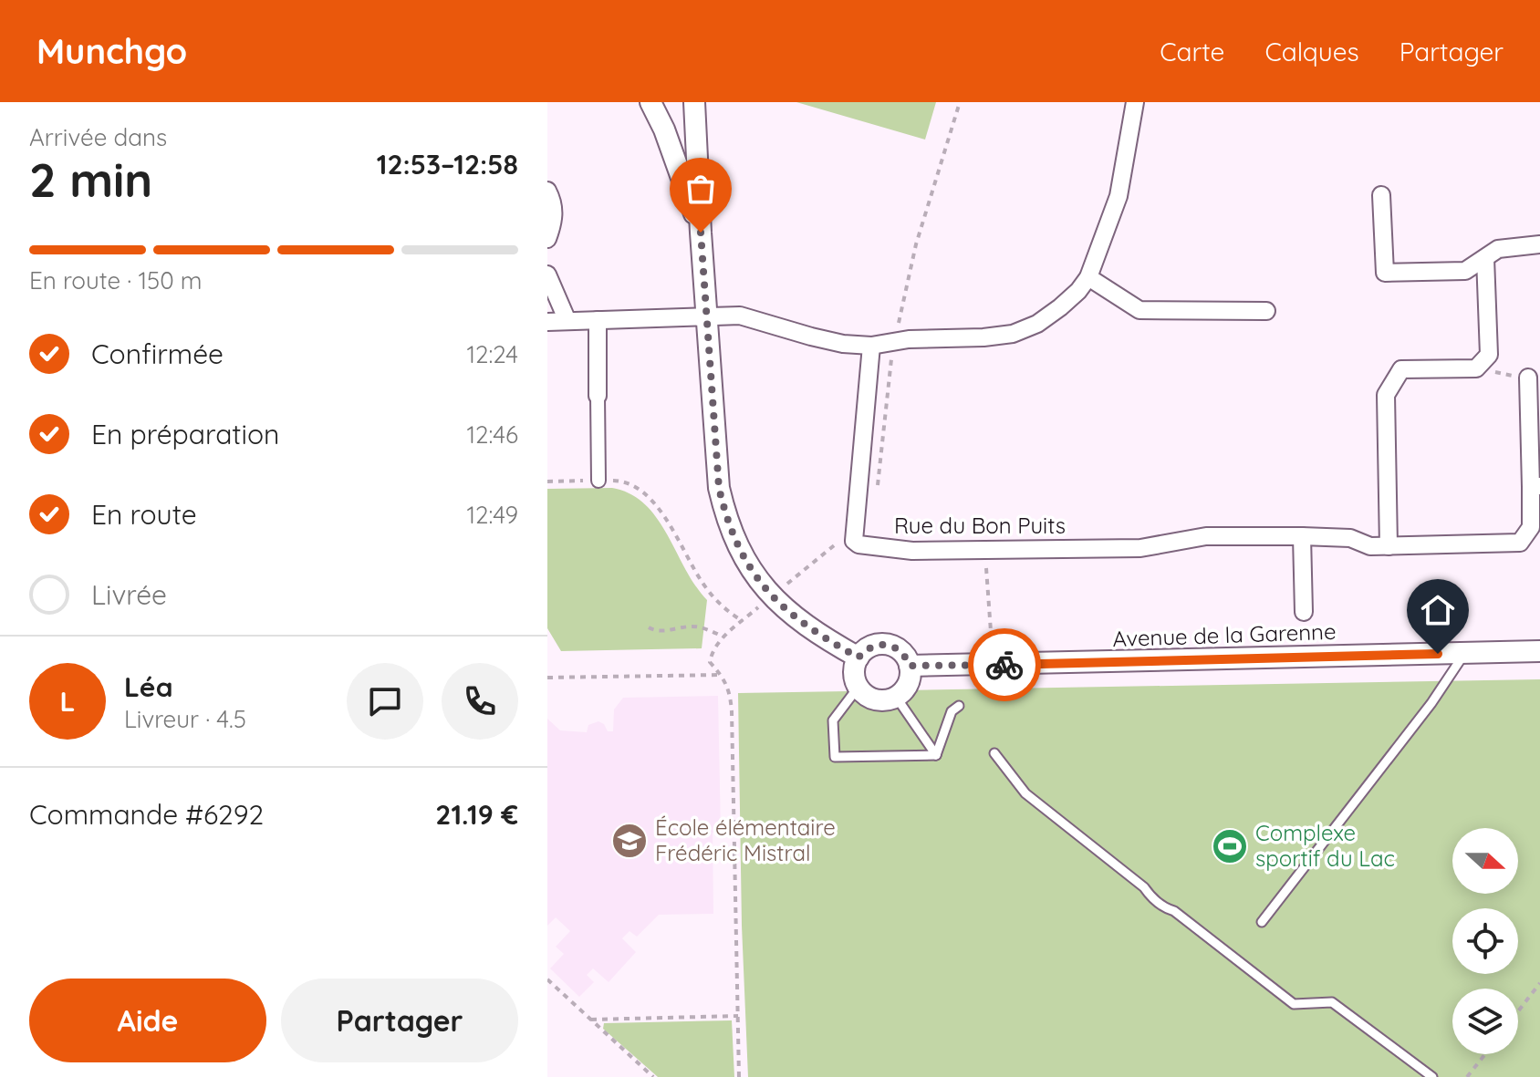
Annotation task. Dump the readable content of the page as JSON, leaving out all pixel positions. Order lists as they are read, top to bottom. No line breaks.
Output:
{"streets":{"street":["Rue du Bon Puits","Avenue de la Garenne"]},"places":{"school or university":["École élémentaire Frédéric Mistral"],"sports":["Complexe sportif du Lac"]},"north":"right","page":{"header":"Munchgo","nav":["Carte","Calques","Partager"],"heading":["2 min","Arrivée dans","12:53–12:58"],"panel":["Léa","Livreur · 4.5","Commande #6292","21.19 €"],"bar":"En route · 150 m","list":[["Confirmée","12:24"],["En préparation","12:46"],["En route","12:49"],"Livrée"],"round":"L","buttons":["Aide","Partager"]}}
